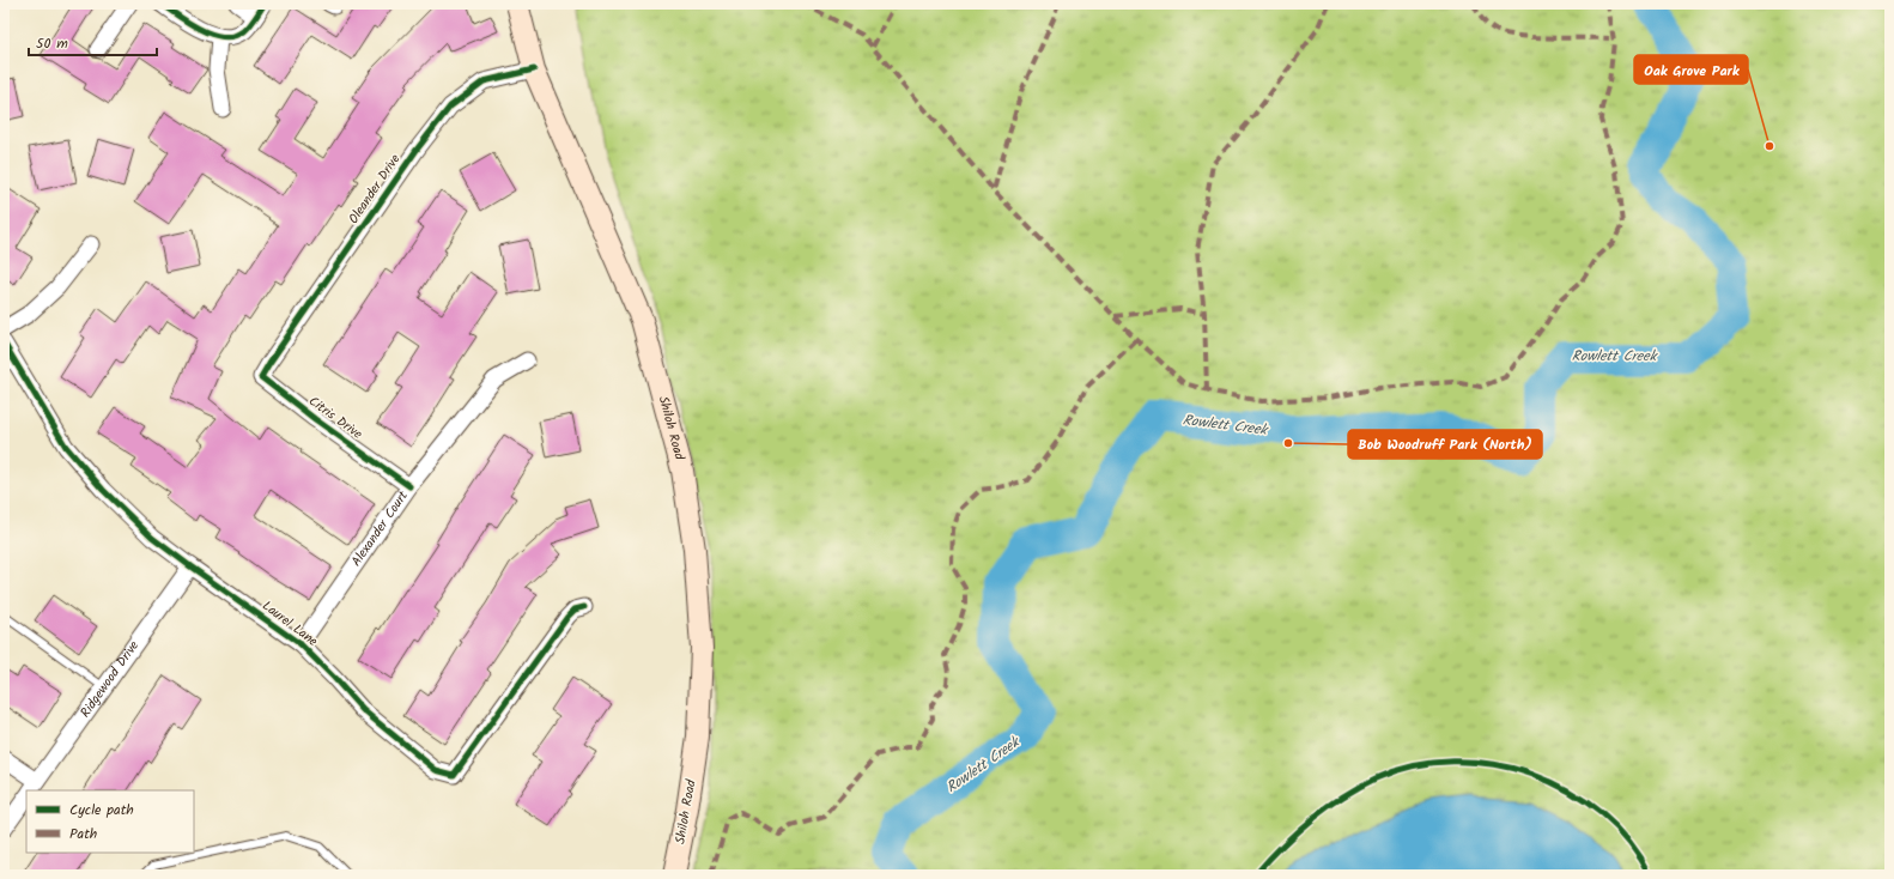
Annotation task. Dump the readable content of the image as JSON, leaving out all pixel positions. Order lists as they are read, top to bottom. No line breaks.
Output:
{"streets":{"main road":["Shiloh Road"],"street":["Oleander Drive","Citris Drive","Alexander Court","Laurel Lane","Ridgewood Drive"]},"crossings":[["Oleander Drive","Citris Drive"],["Oleander Drive","Shiloh Road"],["Citris Drive","Alexander Court"],["Alexander Court","Laurel Lane"],["Laurel Lane","Ridgewood Drive"]],"water":["Rowlett Creek"],"places":["Oak Grove Park","Bob Woodruff Park (North)"],"legend":["Cycle path","Path"],"scale_bar":"50 m"}
